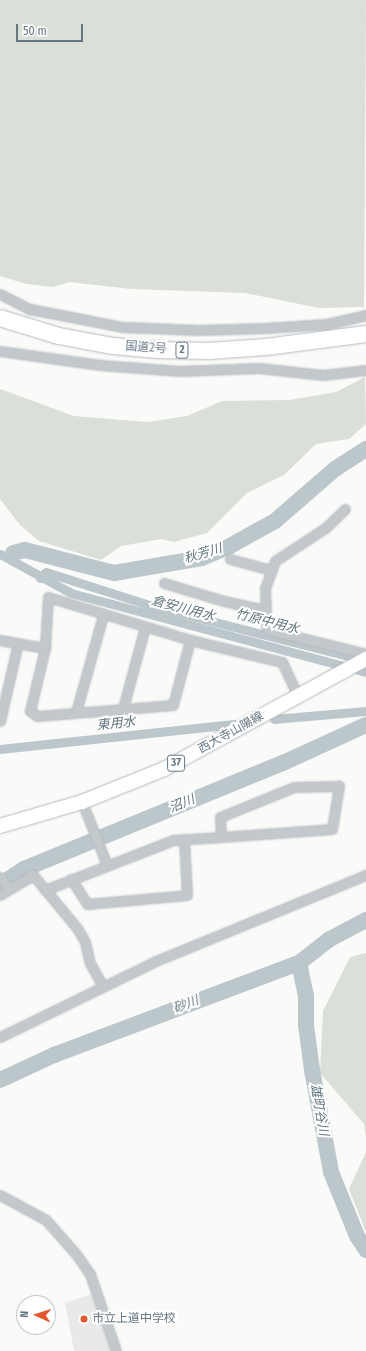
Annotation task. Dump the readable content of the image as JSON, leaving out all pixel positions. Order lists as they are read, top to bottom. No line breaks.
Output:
{"streets":{"highway":["国道2号","2"],"main road":["西大寺山陽線","37"]},"water":["秋芳川","倉安川用水","竹原中用水","東用水","沼川","砂川","雄町谷川"],"places":["市立上道中学校"],"scale_bar":"50 m","north":"left"}
